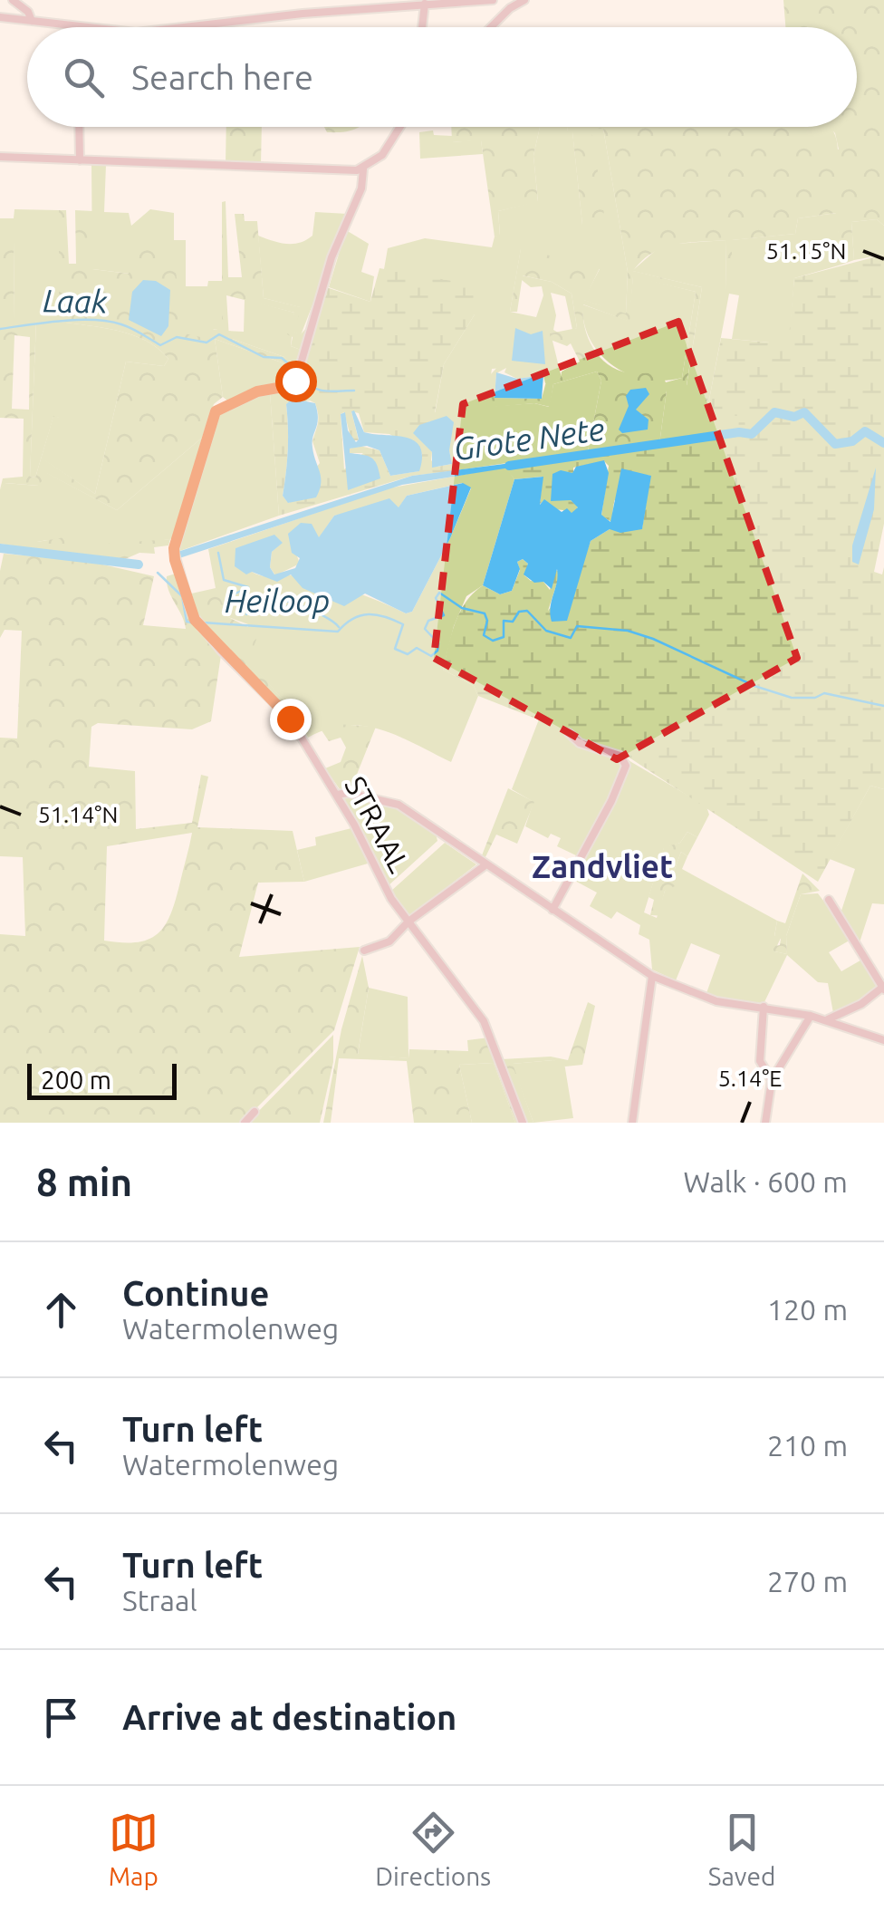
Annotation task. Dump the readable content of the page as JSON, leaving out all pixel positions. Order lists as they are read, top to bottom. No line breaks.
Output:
{"streets":{"street":["STRAAL"]},"districts":["Zandvliet"],"water":["Laak","Grote Nete","Heiloop"],"scale_bar":"200 m","page":{"search":"Search here","scale":"200 m","heading":["8 min","Walk · 600 m"],"list":[["Continue","Watermolenweg","120 m"],["Turn left","Watermolenweg","210 m"],["Turn left","Straal","270 m"],"Arrive at destination"],"nav":["Map","Directions","Saved"]},"coordinates":["51.15°N","51.14°N","5.14°E"]}
